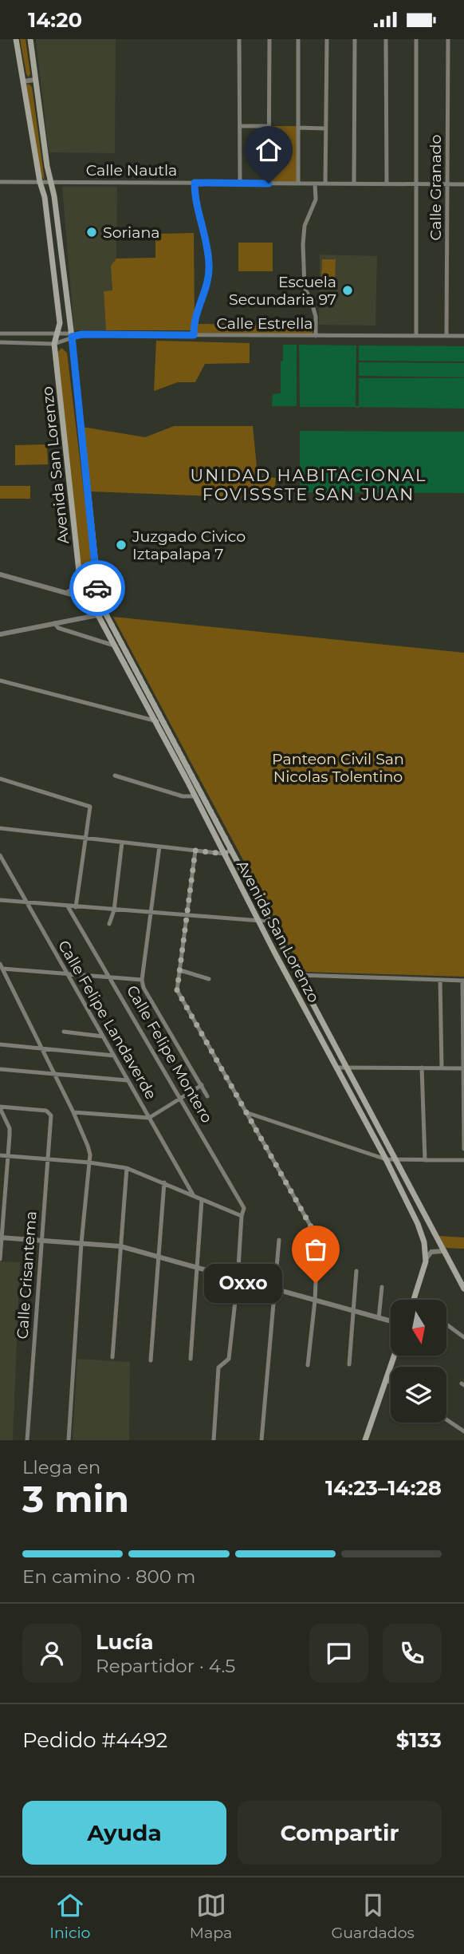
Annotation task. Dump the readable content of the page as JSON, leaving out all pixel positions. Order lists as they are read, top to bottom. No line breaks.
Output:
{"streets":{"main road":["Avenida San Lorenzo"],"street":["Calle Nautla","Calle Granado","Calle Estrella","Calle Felipe Landaverde","Calle Felipe Montero","Calle Crisantema"]},"crossings":[["Calle Nautla","Calle Granado"],["Calle Nautla","Avenida San Lorenzo"],["Calle Granado","Calle Estrella"],["Calle Estrella","Avenida San Lorenzo"]],"districts":["UNIDAD HABITACIONAL FOVISSSTE SAN JUAN"],"parks":["Panteon Civil San Nicolas Tolentino"],"places":["Soriana","Escuela Secundaria 97","Juzgado Civico Iztapalapa 7","Oxxo"],"north":"bottom","page":{"status":"14:20","bubble":"Oxxo","heading":["3 min","Llega en","14:23–14:28"],"panel":["Lucía","Repartidor · 4.5","Pedido #4492","$133"],"bar":"En camino · 800 m","buttons":["Ayuda","Compartir"],"tabs":["Inicio","Mapa","Guardados"]}}
